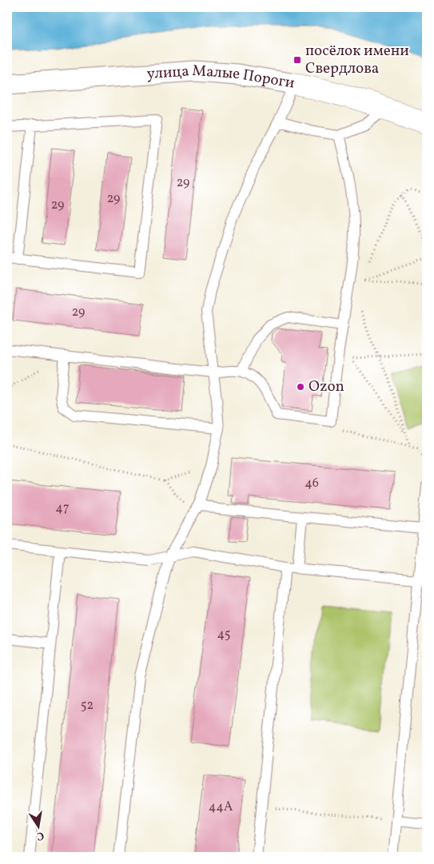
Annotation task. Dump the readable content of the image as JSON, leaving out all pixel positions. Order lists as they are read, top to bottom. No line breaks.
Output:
{"streets":{"street":["улица Малые Пороги"]},"places":{"transit":["посёлок имени Свердлова"],"other":["Ozon"]},"house_numbers":["29","29","29","29","46","47","45","52","44А"],"north":"bottom"}
